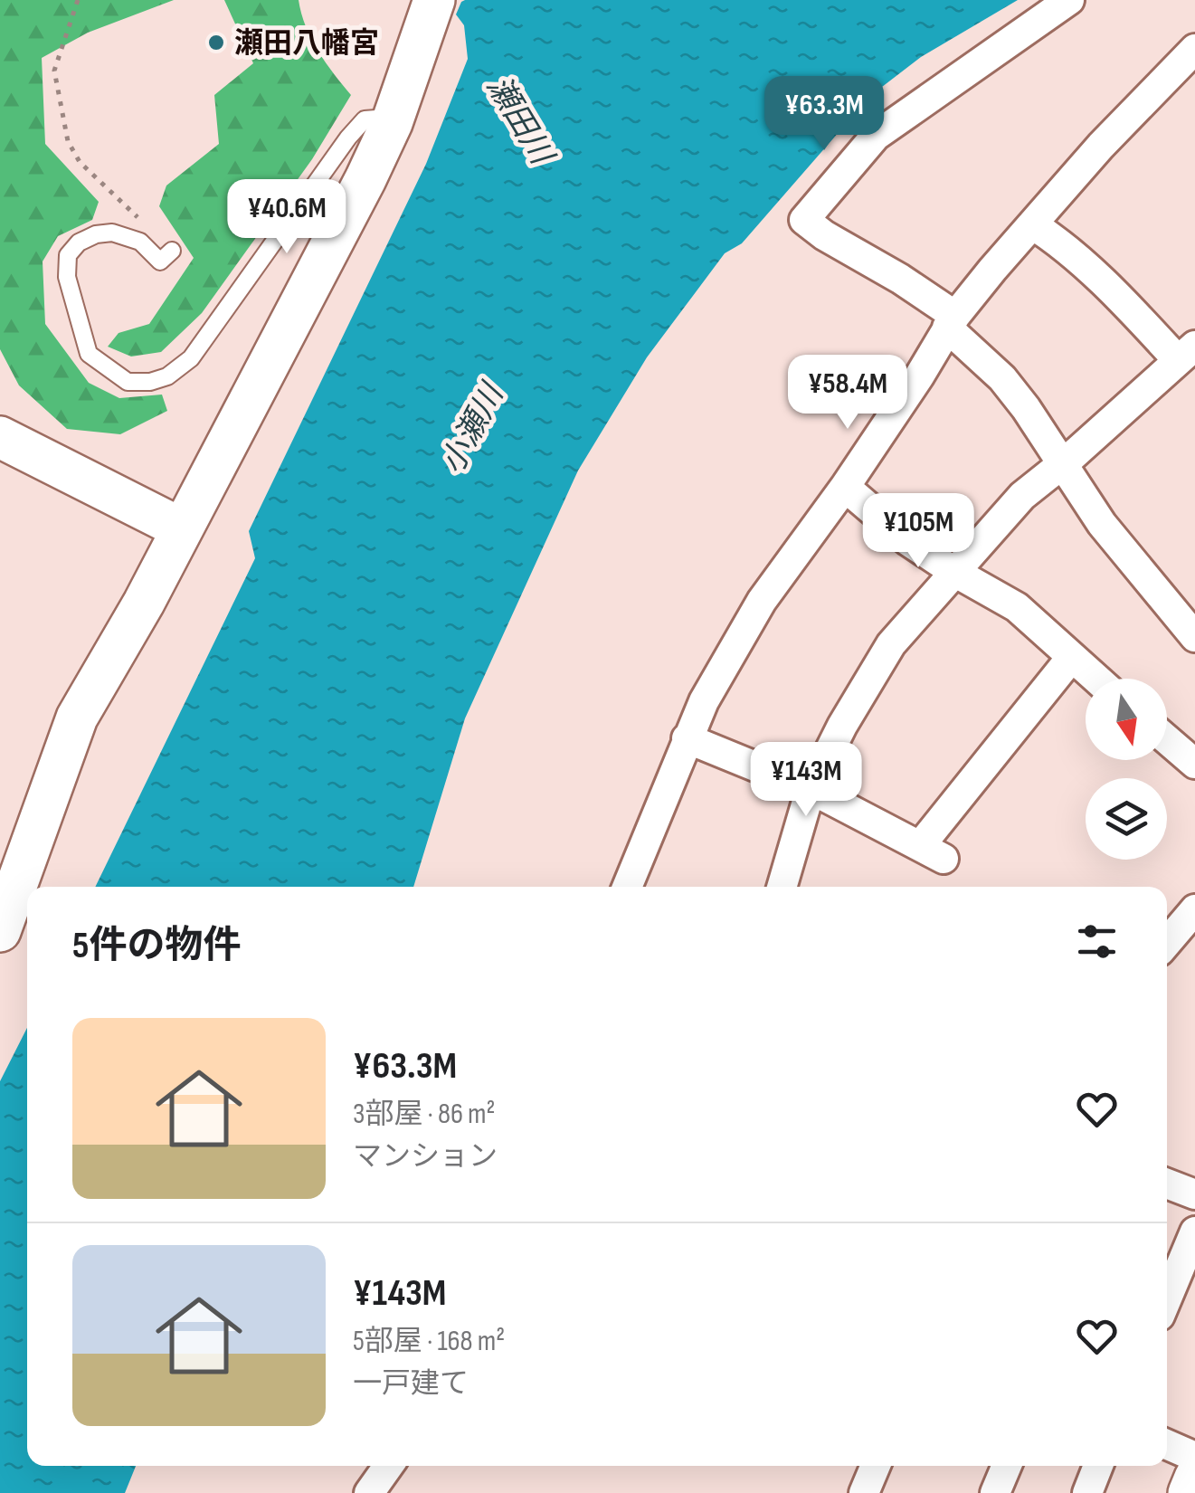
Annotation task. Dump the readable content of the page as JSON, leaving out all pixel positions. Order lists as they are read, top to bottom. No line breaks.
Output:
{"water":["瀬田川","小瀬川"],"places":["瀬田八幡宮"],"north":"bottom","page":{"price":["¥63.3M","¥40.6M","¥58.4M","¥105M","¥143M"],"heading":"5件の物件","list":[{"name":"¥63.3M","note":"3部屋 · 86 m² · マンション"},{"name":"¥143M","note":"5部屋 · 168 m² · 一戸建て"}]}}
